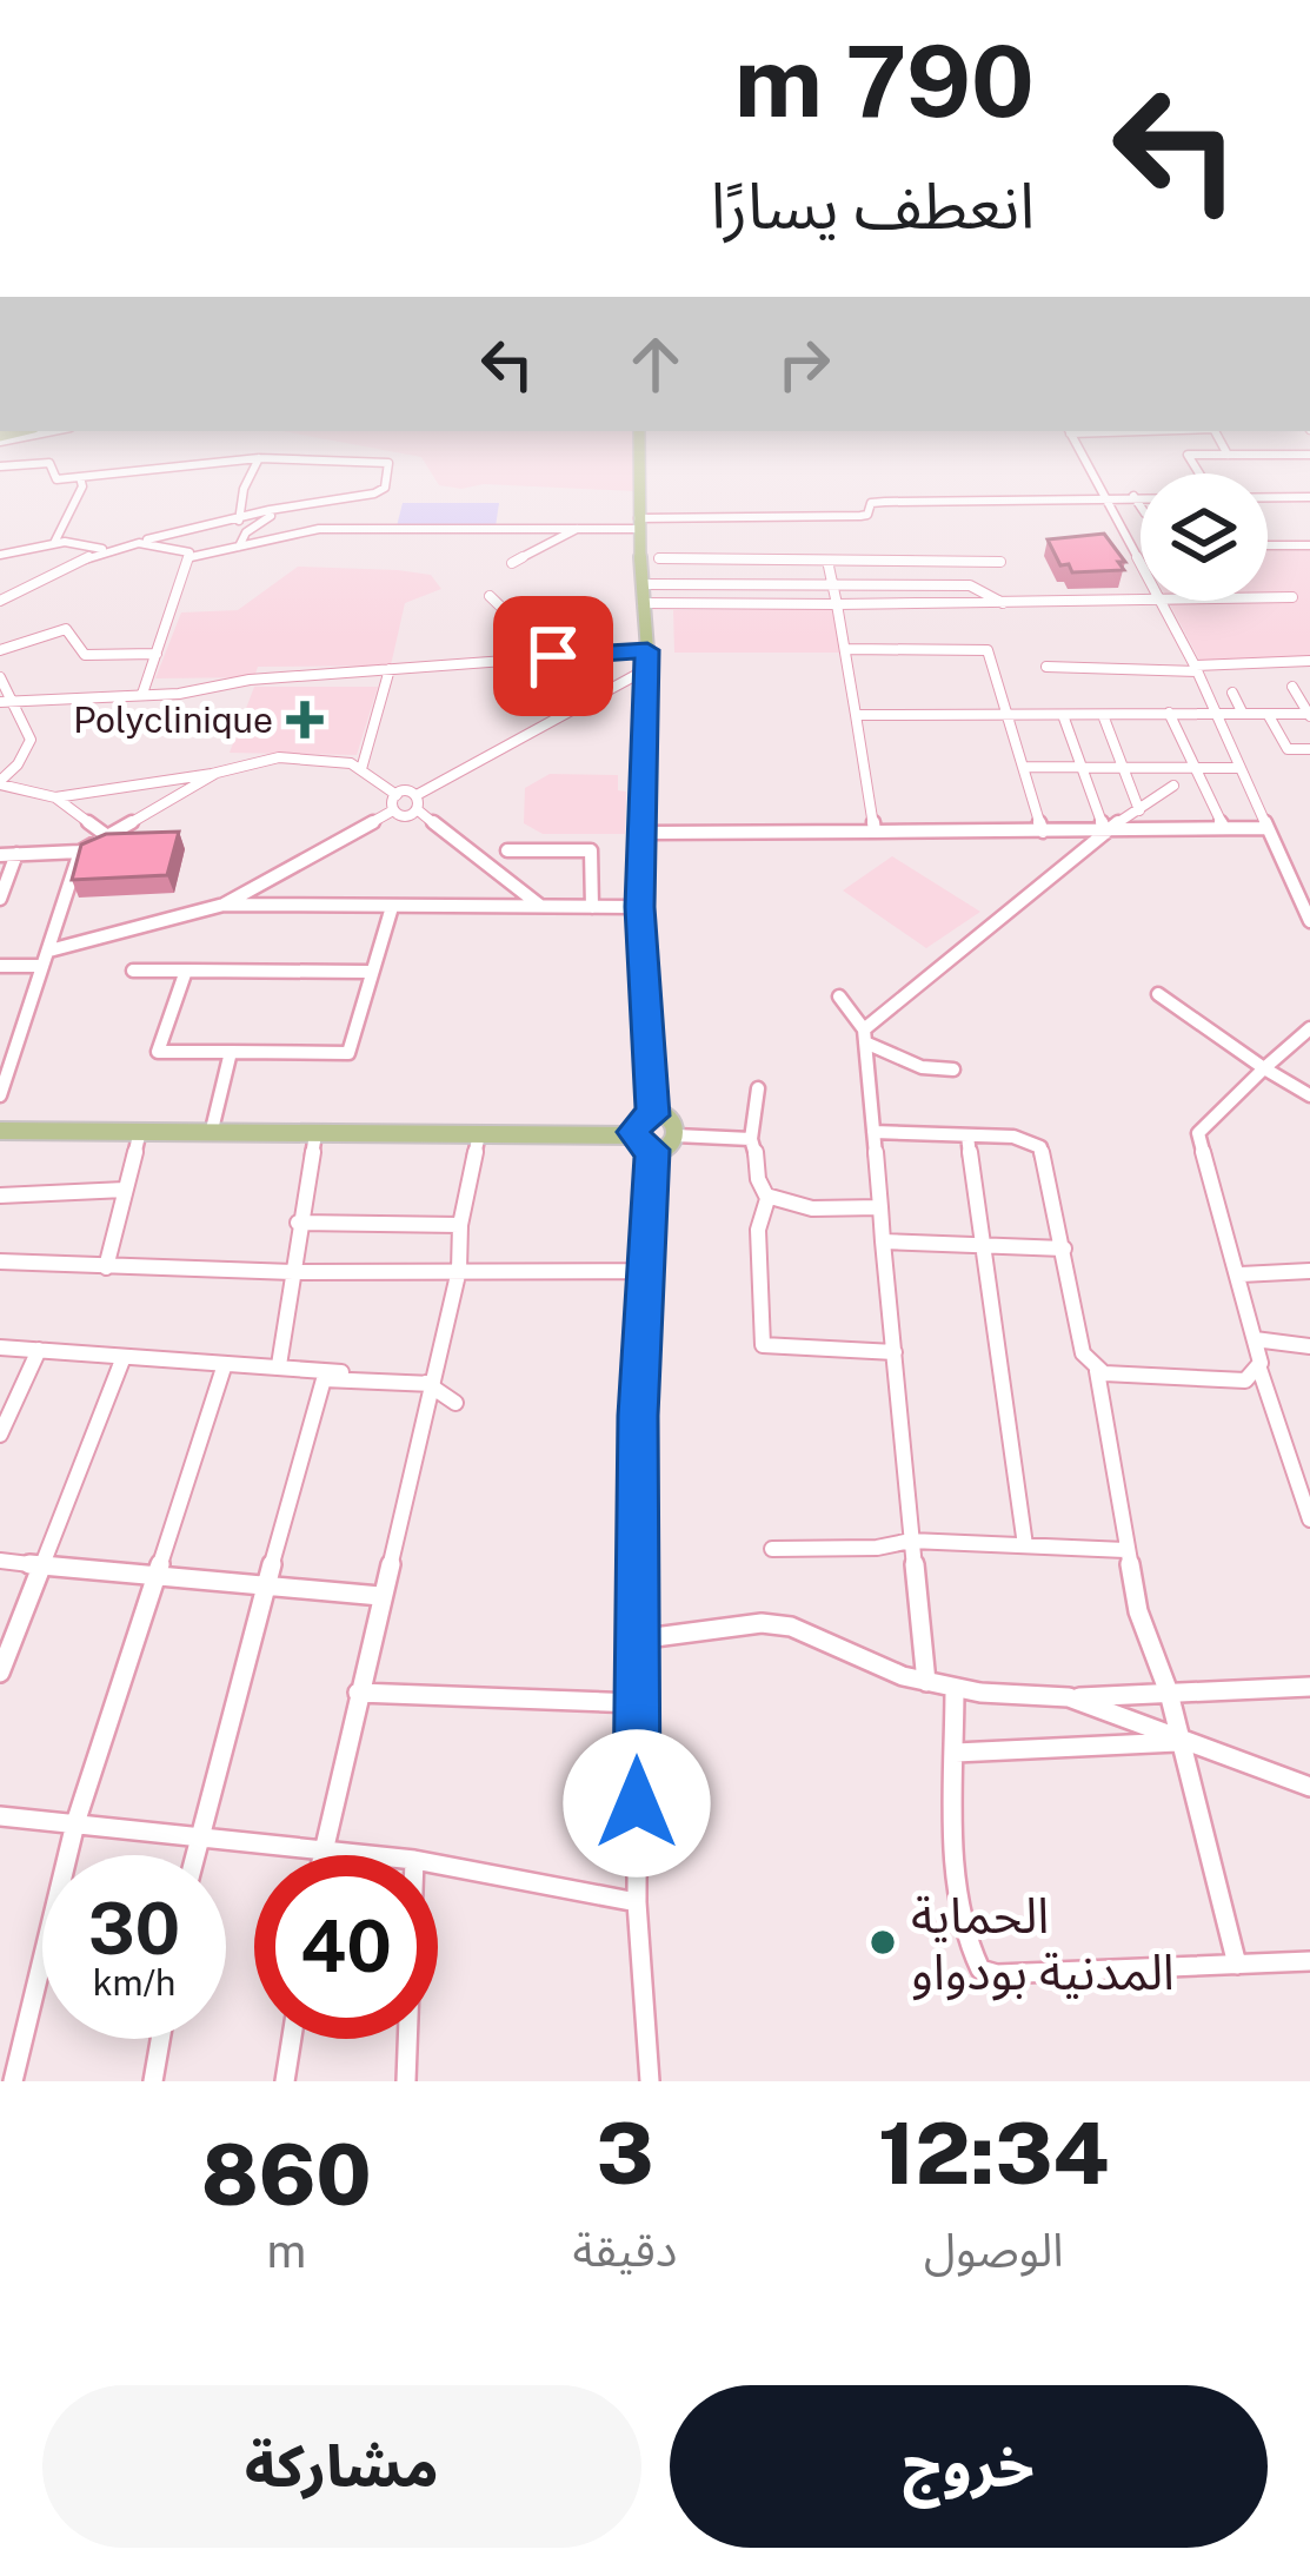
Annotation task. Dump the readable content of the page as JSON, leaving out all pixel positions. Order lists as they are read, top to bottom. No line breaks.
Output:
{"places":{"health":["Polyclinique"],"other":["الحماية المدنية بودواو"]},"page":{"turn":["790 m","انعطف يسارًا"],"speed":"30 km/h","limit":"40","eta":["12:34","الوصول","3","دقيقة","860","m"],"buttons":["خروج","مشاركة"]}}
